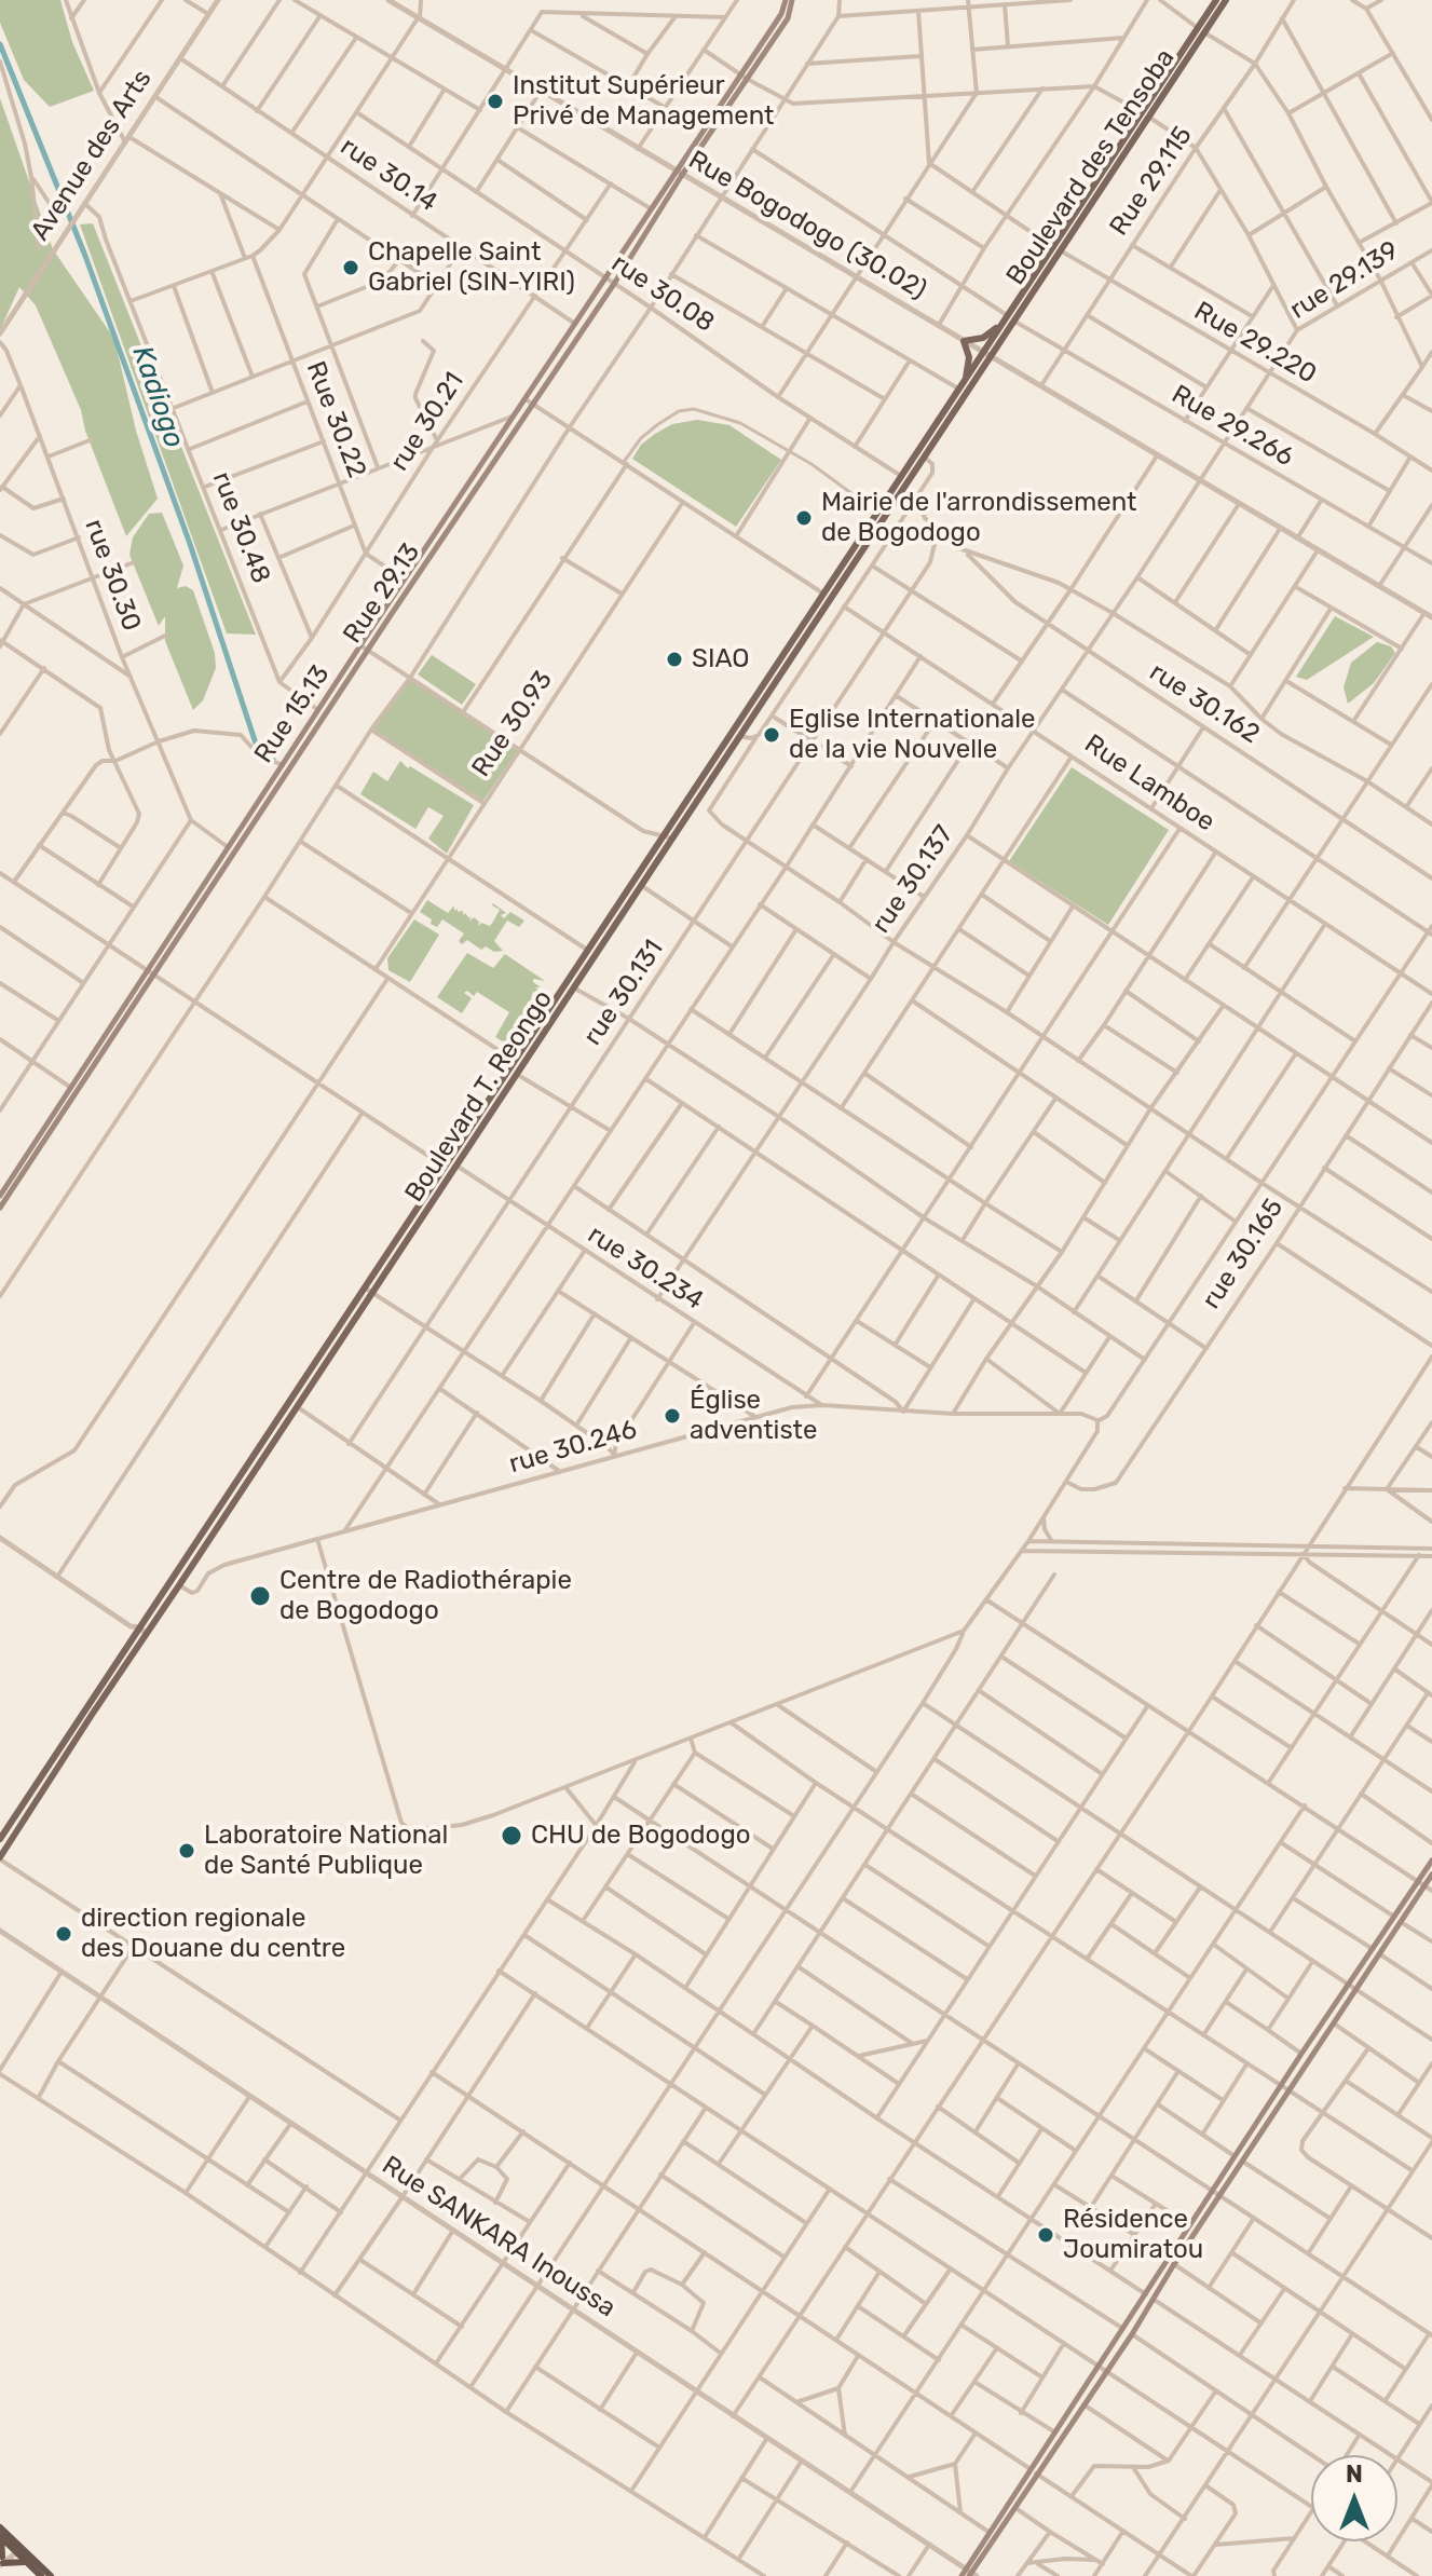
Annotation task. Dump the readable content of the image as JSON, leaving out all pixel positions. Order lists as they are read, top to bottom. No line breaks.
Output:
{"streets":{"main road":["Boulevard des Tensoba","Rue 29.13","Rue 15.13","Boulevard T. Reongo"],"street":["Avenue des Arts","rue 30.14","Rue 29.115","Rue Bogodogo (30.02)","rue 29.139","rue 30.08","Rue 29.220","Rue 30.22","rue 30.21","Rue 29.266","rue 30.48","rue 30.30","rue 30.162","Rue 30.93","Rue Lamboe","rue 30.137","rue 30.131","rue 30.165","rue 30.234","rue 30.246","Rue SANKARA Inoussa"]},"crossings":[["Avenue des Arts","rue 30.14"],["Avenue des Arts","rue 30.48"],["Boulevard des Tensoba","Rue Bogodogo (30.02)"],["Boulevard des Tensoba","Rue 29.220"],["Boulevard des Tensoba","Rue 29.266"],["Boulevard des Tensoba","Boulevard T. Reongo"],["rue 30.14","rue 30.21"],["rue 30.14","Rue 15.13"],["Rue 29.115","Rue Bogodogo (30.02)"],["Rue 29.115","Rue 29.220"],["Rue 29.115","Rue 29.266"],["Rue Bogodogo (30.02)","rue 29.139"],["Rue Bogodogo (30.02)","Rue 29.13"],["Rue Bogodogo (30.02)","Rue 15.13"],["Rue Bogodogo (30.02)","rue 30.137"],["Rue Bogodogo (30.02)","Boulevard T. Reongo"],["rue 29.139","Rue 29.220"],["rue 29.139","Rue 29.266"],["rue 29.139","rue 30.137"],["rue 30.08","rue 30.21"],["rue 30.08","Rue 29.13"],["rue 30.08","Rue 15.13"],["rue 30.08","Boulevard T. Reongo"],["Rue 30.22","rue 30.21"],["rue 30.21","rue 30.48"],["Rue 29.13","Rue 15.13"],["Rue 29.13","rue 30.234"],["rue 30.162","rue 30.137"],["rue 30.162","rue 30.131"],["Rue 15.13","rue 30.234"],["Rue Lamboe","rue 30.137"],["Rue Lamboe","rue 30.131"],["rue 30.137","rue 30.234"],["rue 30.131","rue 30.234"],["Boulevard T. Reongo","rue 30.234"],["Boulevard T. Reongo","rue 30.246"],["rue 30.234","rue 30.246"]],"water":["Kadiogo"],"places":["Institut Supérieur Privé de Management","Chapelle Saint Gabriel (SIN-YIRI)","Mairie de l'arrondissement de Bogodogo","SIAO","Eglise Internationale de la vie Nouvelle","Église adventiste","Centre de Radiothérapie de Bogodogo","CHU de Bogodogo","Laboratoire National de Santé Publique","direction regionale des Douane du centre","Résidence Joumiratou"],"north":"top"}
